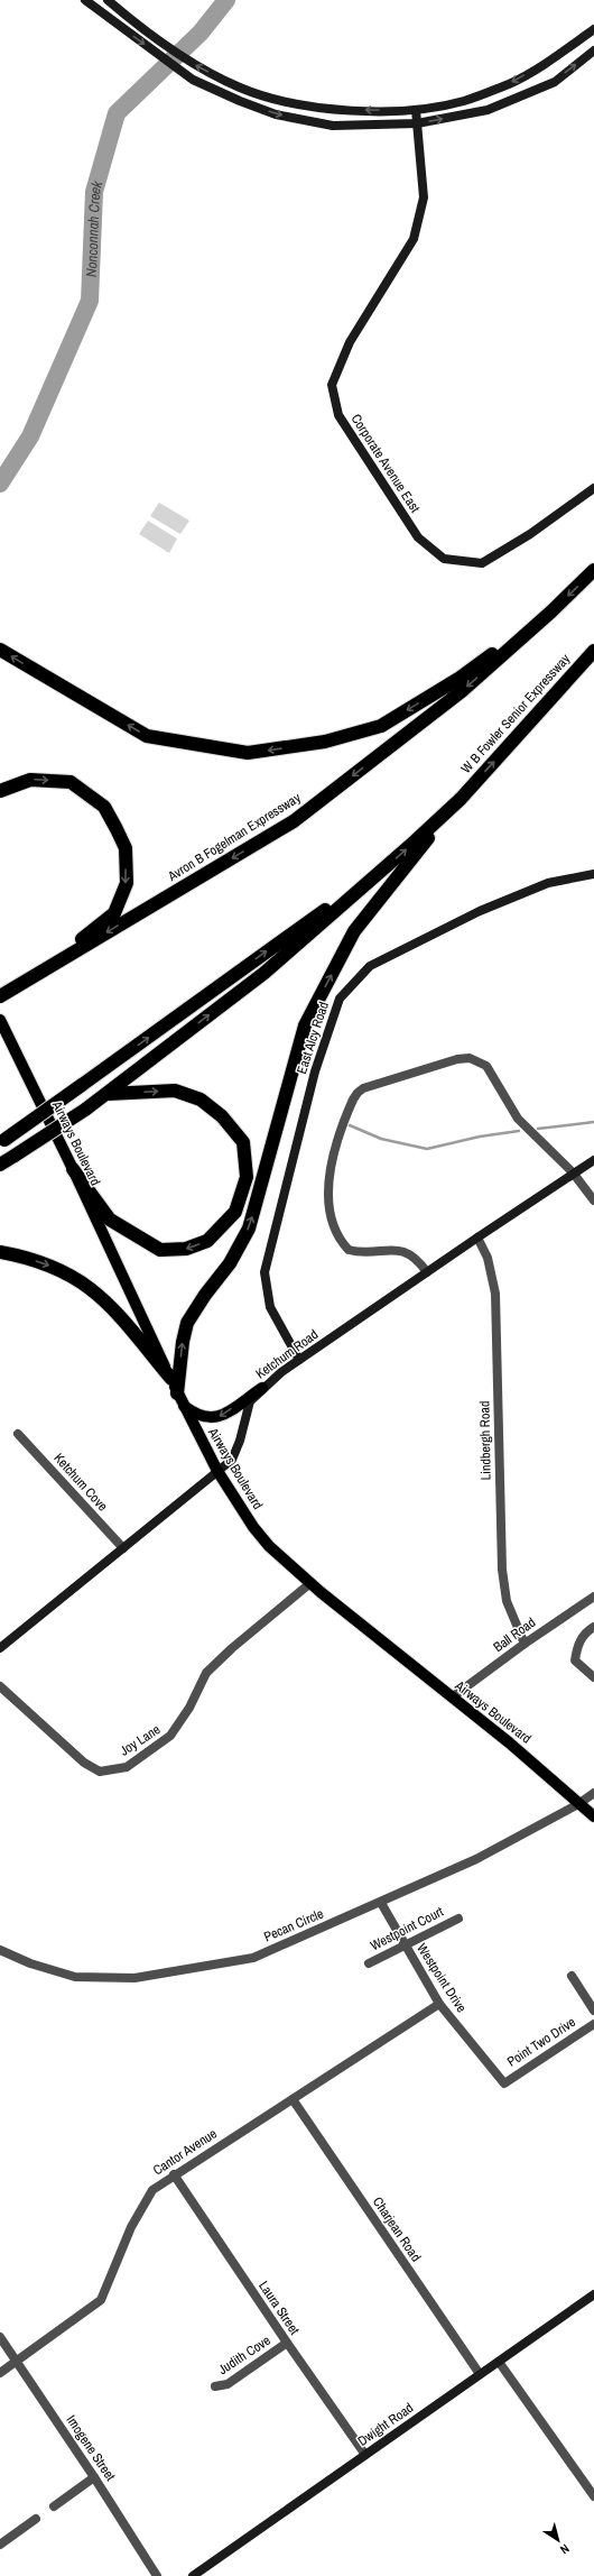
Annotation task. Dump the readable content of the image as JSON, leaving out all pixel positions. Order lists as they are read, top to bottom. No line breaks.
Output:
{"streets":{"highway":["W B Fowler Senior Expressway","Avron B Fogelman Expressway"],"main road":["Airways Boulevard"],"street":["Corporate Avenue East","East Alcy Road","Ketchum Road","Lindbergh Road","Ketchum Cove","Ball Road","Joy Lane","Pecan Circle","Westpoint Court","Westpoint Drive","Point Two Drive","Cantor Avenue","Charjean Road","Laura Street","Judith Cove","Dwight Road","Imogene Street"]},"crossings":[["East Alcy Road","Ketchum Road"],["Airways Boulevard","Ketchum Road"],["Airways Boulevard","Ball Road"],["Airways Boulevard","Joy Lane"],["Airways Boulevard","Pecan Circle"],["Ketchum Road","Lindbergh Road"],["Ketchum Road","Ketchum Cove"],["Lindbergh Road","Ball Road"],["Pecan Circle","Westpoint Drive"],["Westpoint Court","Westpoint Drive"],["Westpoint Drive","Point Two Drive"],["Westpoint Drive","Cantor Avenue"],["Cantor Avenue","Charjean Road"],["Cantor Avenue","Laura Street"],["Cantor Avenue","Imogene Street"],["Charjean Road","Dwight Road"],["Laura Street","Judith Cove"],["Laura Street","Dwight Road"]],"one_way":["W B Fowler Senior Expressway"],"water":["Nonconnah Creek"],"north":"bottom right"}
